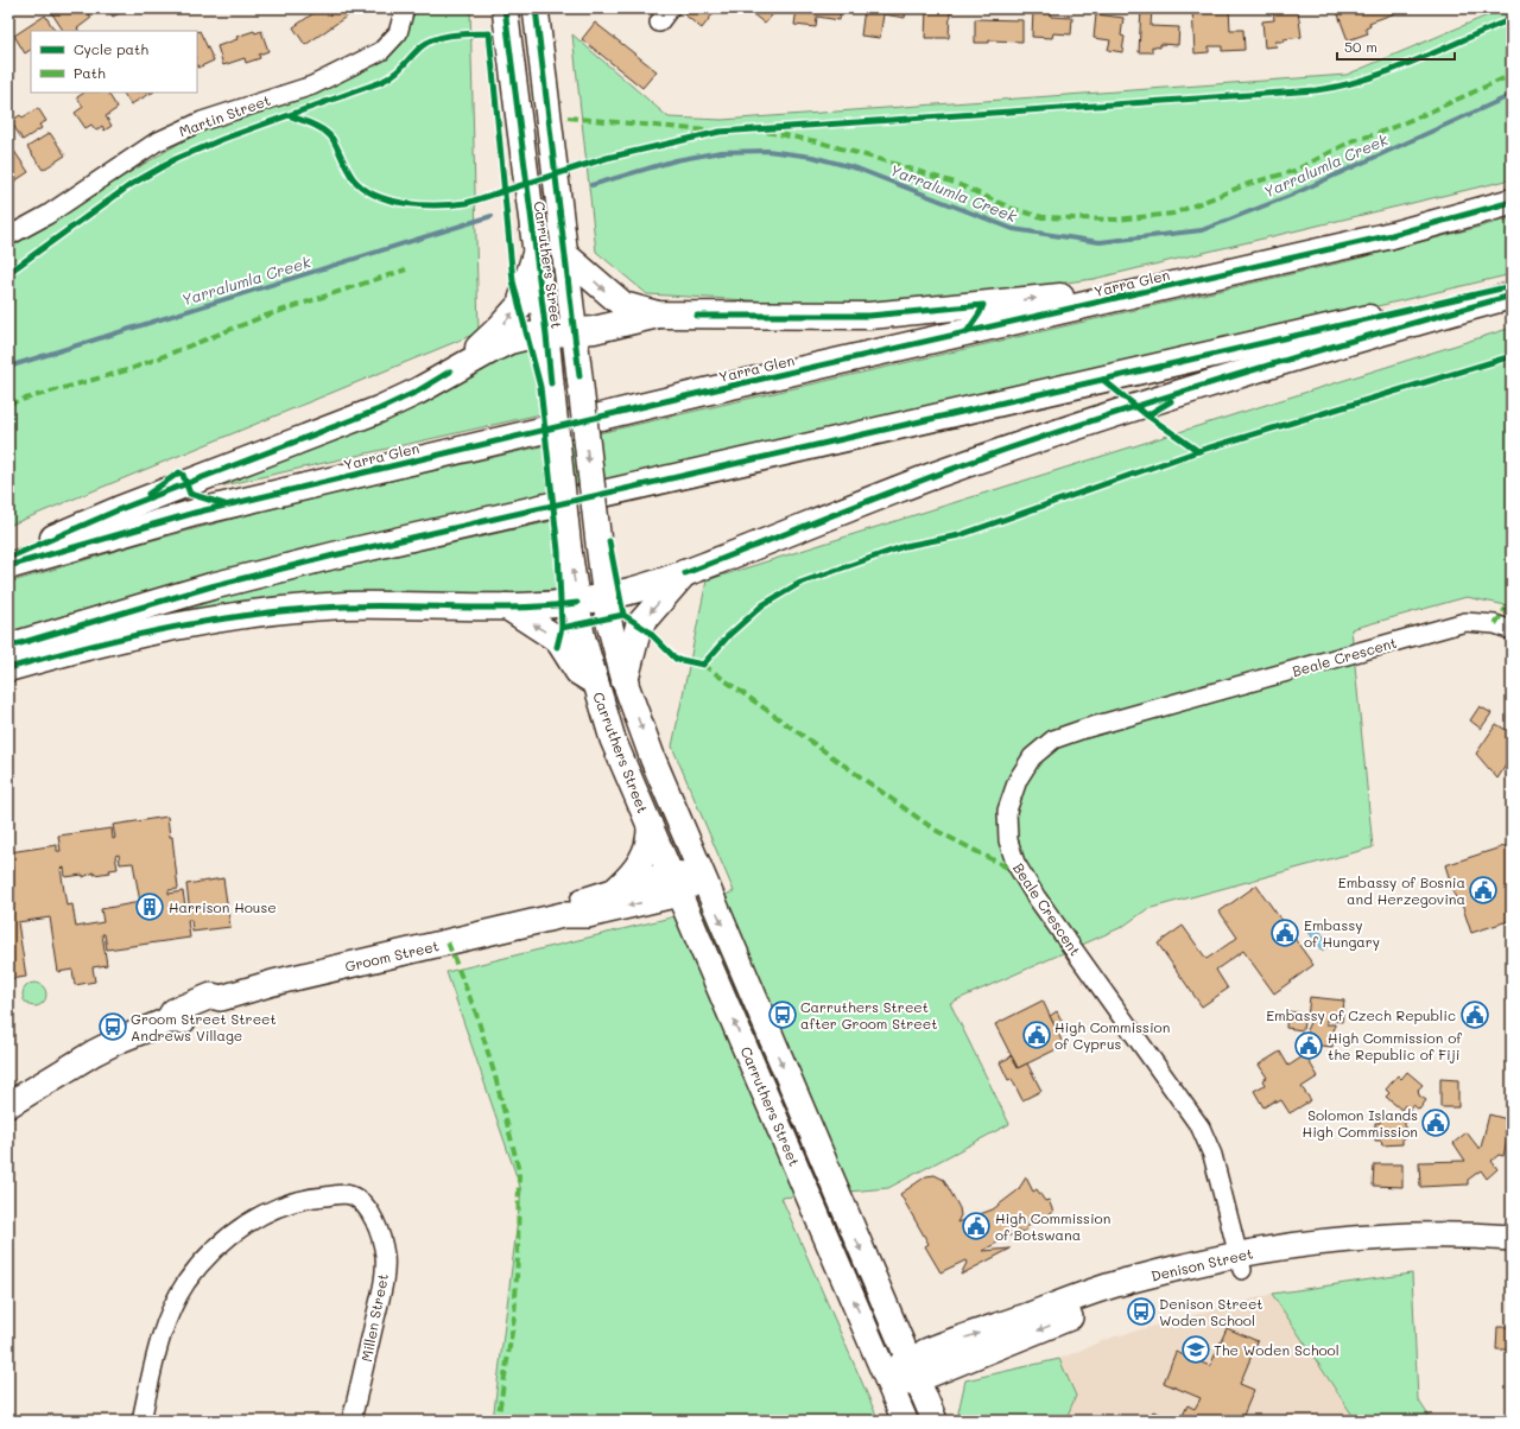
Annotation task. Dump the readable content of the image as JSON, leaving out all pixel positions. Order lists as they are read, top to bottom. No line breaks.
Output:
{"streets":{"highway":["Yarra Glen"],"main road":["Carruthers Street","Groom Street","Denison Street"],"street":["Martin Street","Beale Crescent","Millen Street"]},"crossings":[["Carruthers Street","Groom Street"],["Carruthers Street","Denison Street"],["Beale Crescent","Denison Street"]],"water":["Yarralumla Creek"],"places":{"public building":["Embassy of Bosnia and Herzegovina","Embassy of Hungary","Embassy of Czech Republic","High Commission of Cyprus","High Commission of the Republic of Fiji","Solomon Islands High Commission","High Commission of Botswana"],"building":["Harrison House"],"bus stop":["Carruthers Street after Groom Street","Groom Street Street Andrews Village","Denison Street Woden School"],"school or university":["The Woden School"]},"legend":["Cycle path","Path"],"scale_bar":"50 m"}
